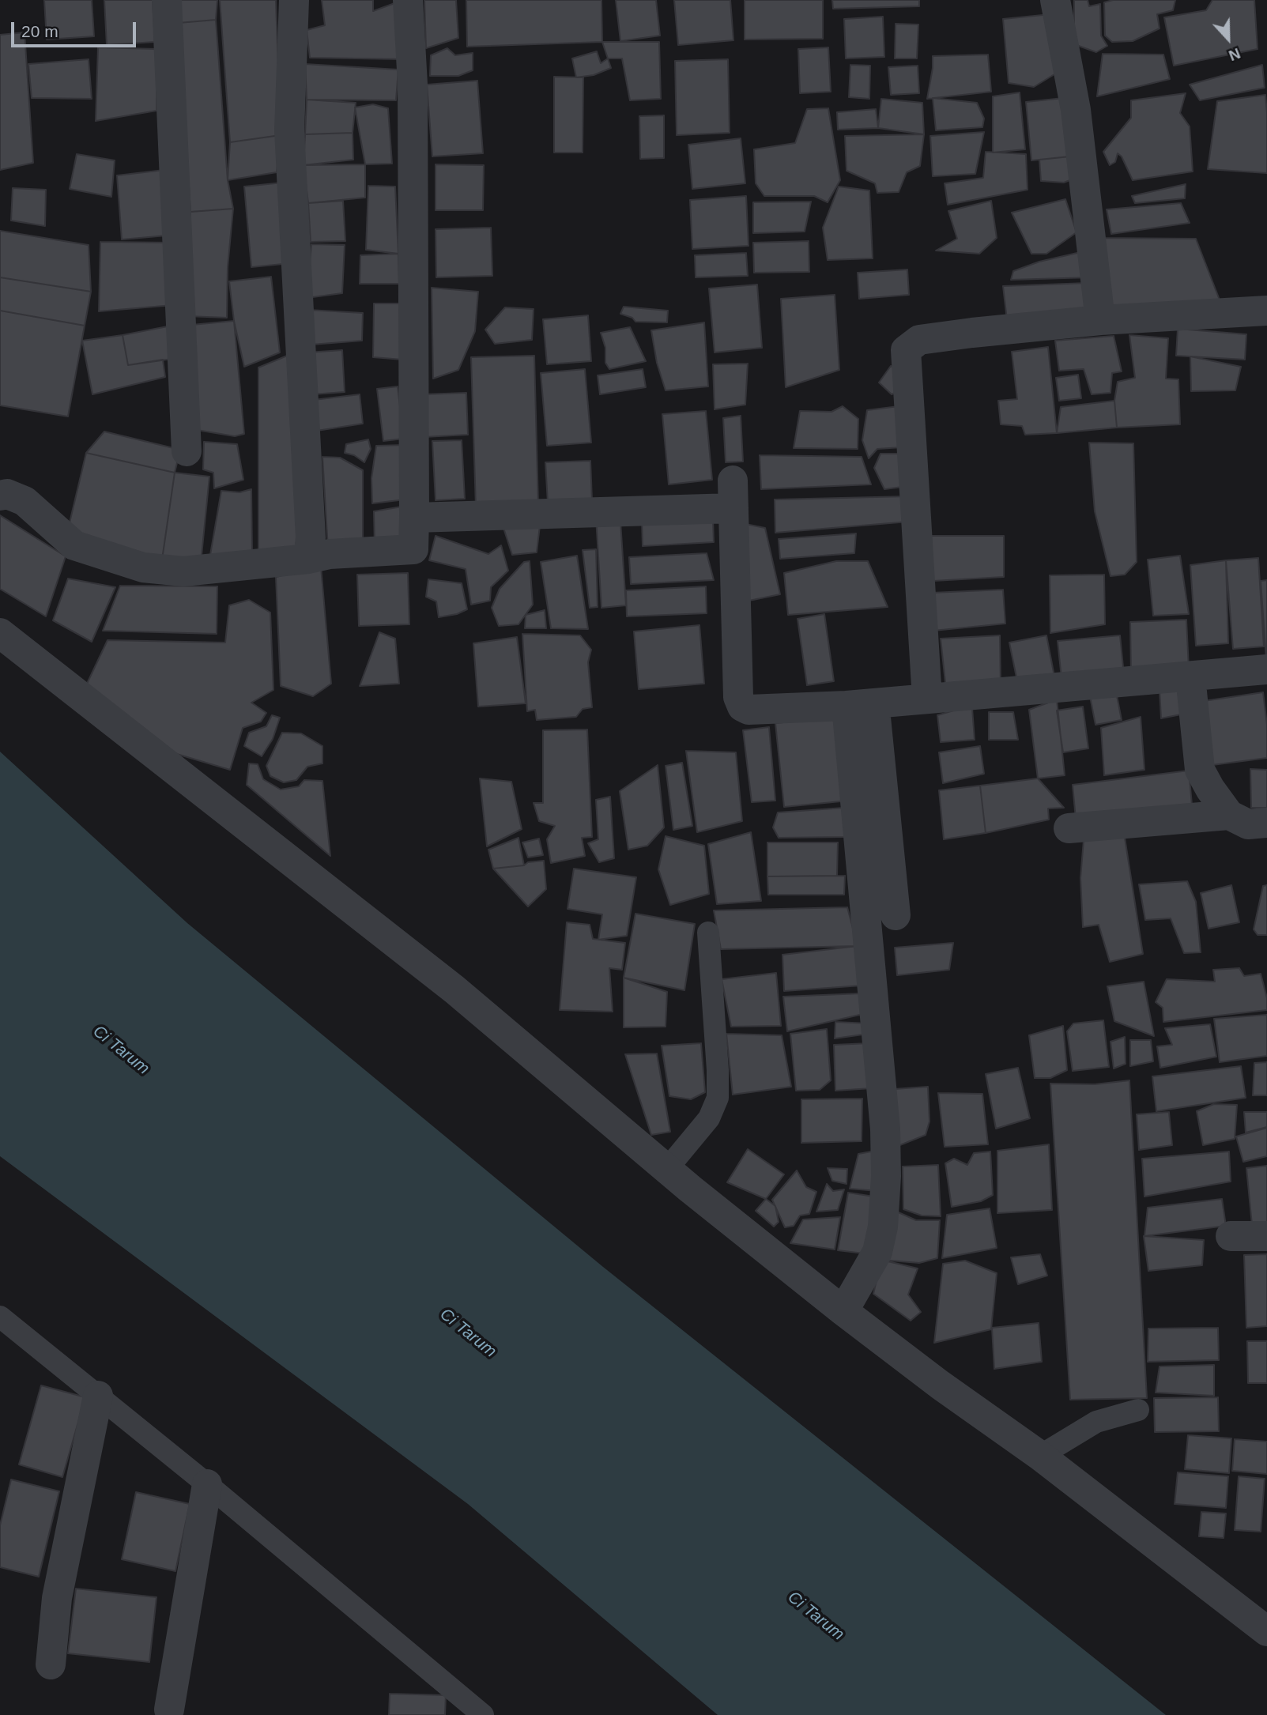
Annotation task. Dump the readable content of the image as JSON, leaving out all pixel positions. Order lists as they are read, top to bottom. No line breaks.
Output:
{"water":["Ci Tarum"],"scale_bar":"20 m","north":"bottom"}
